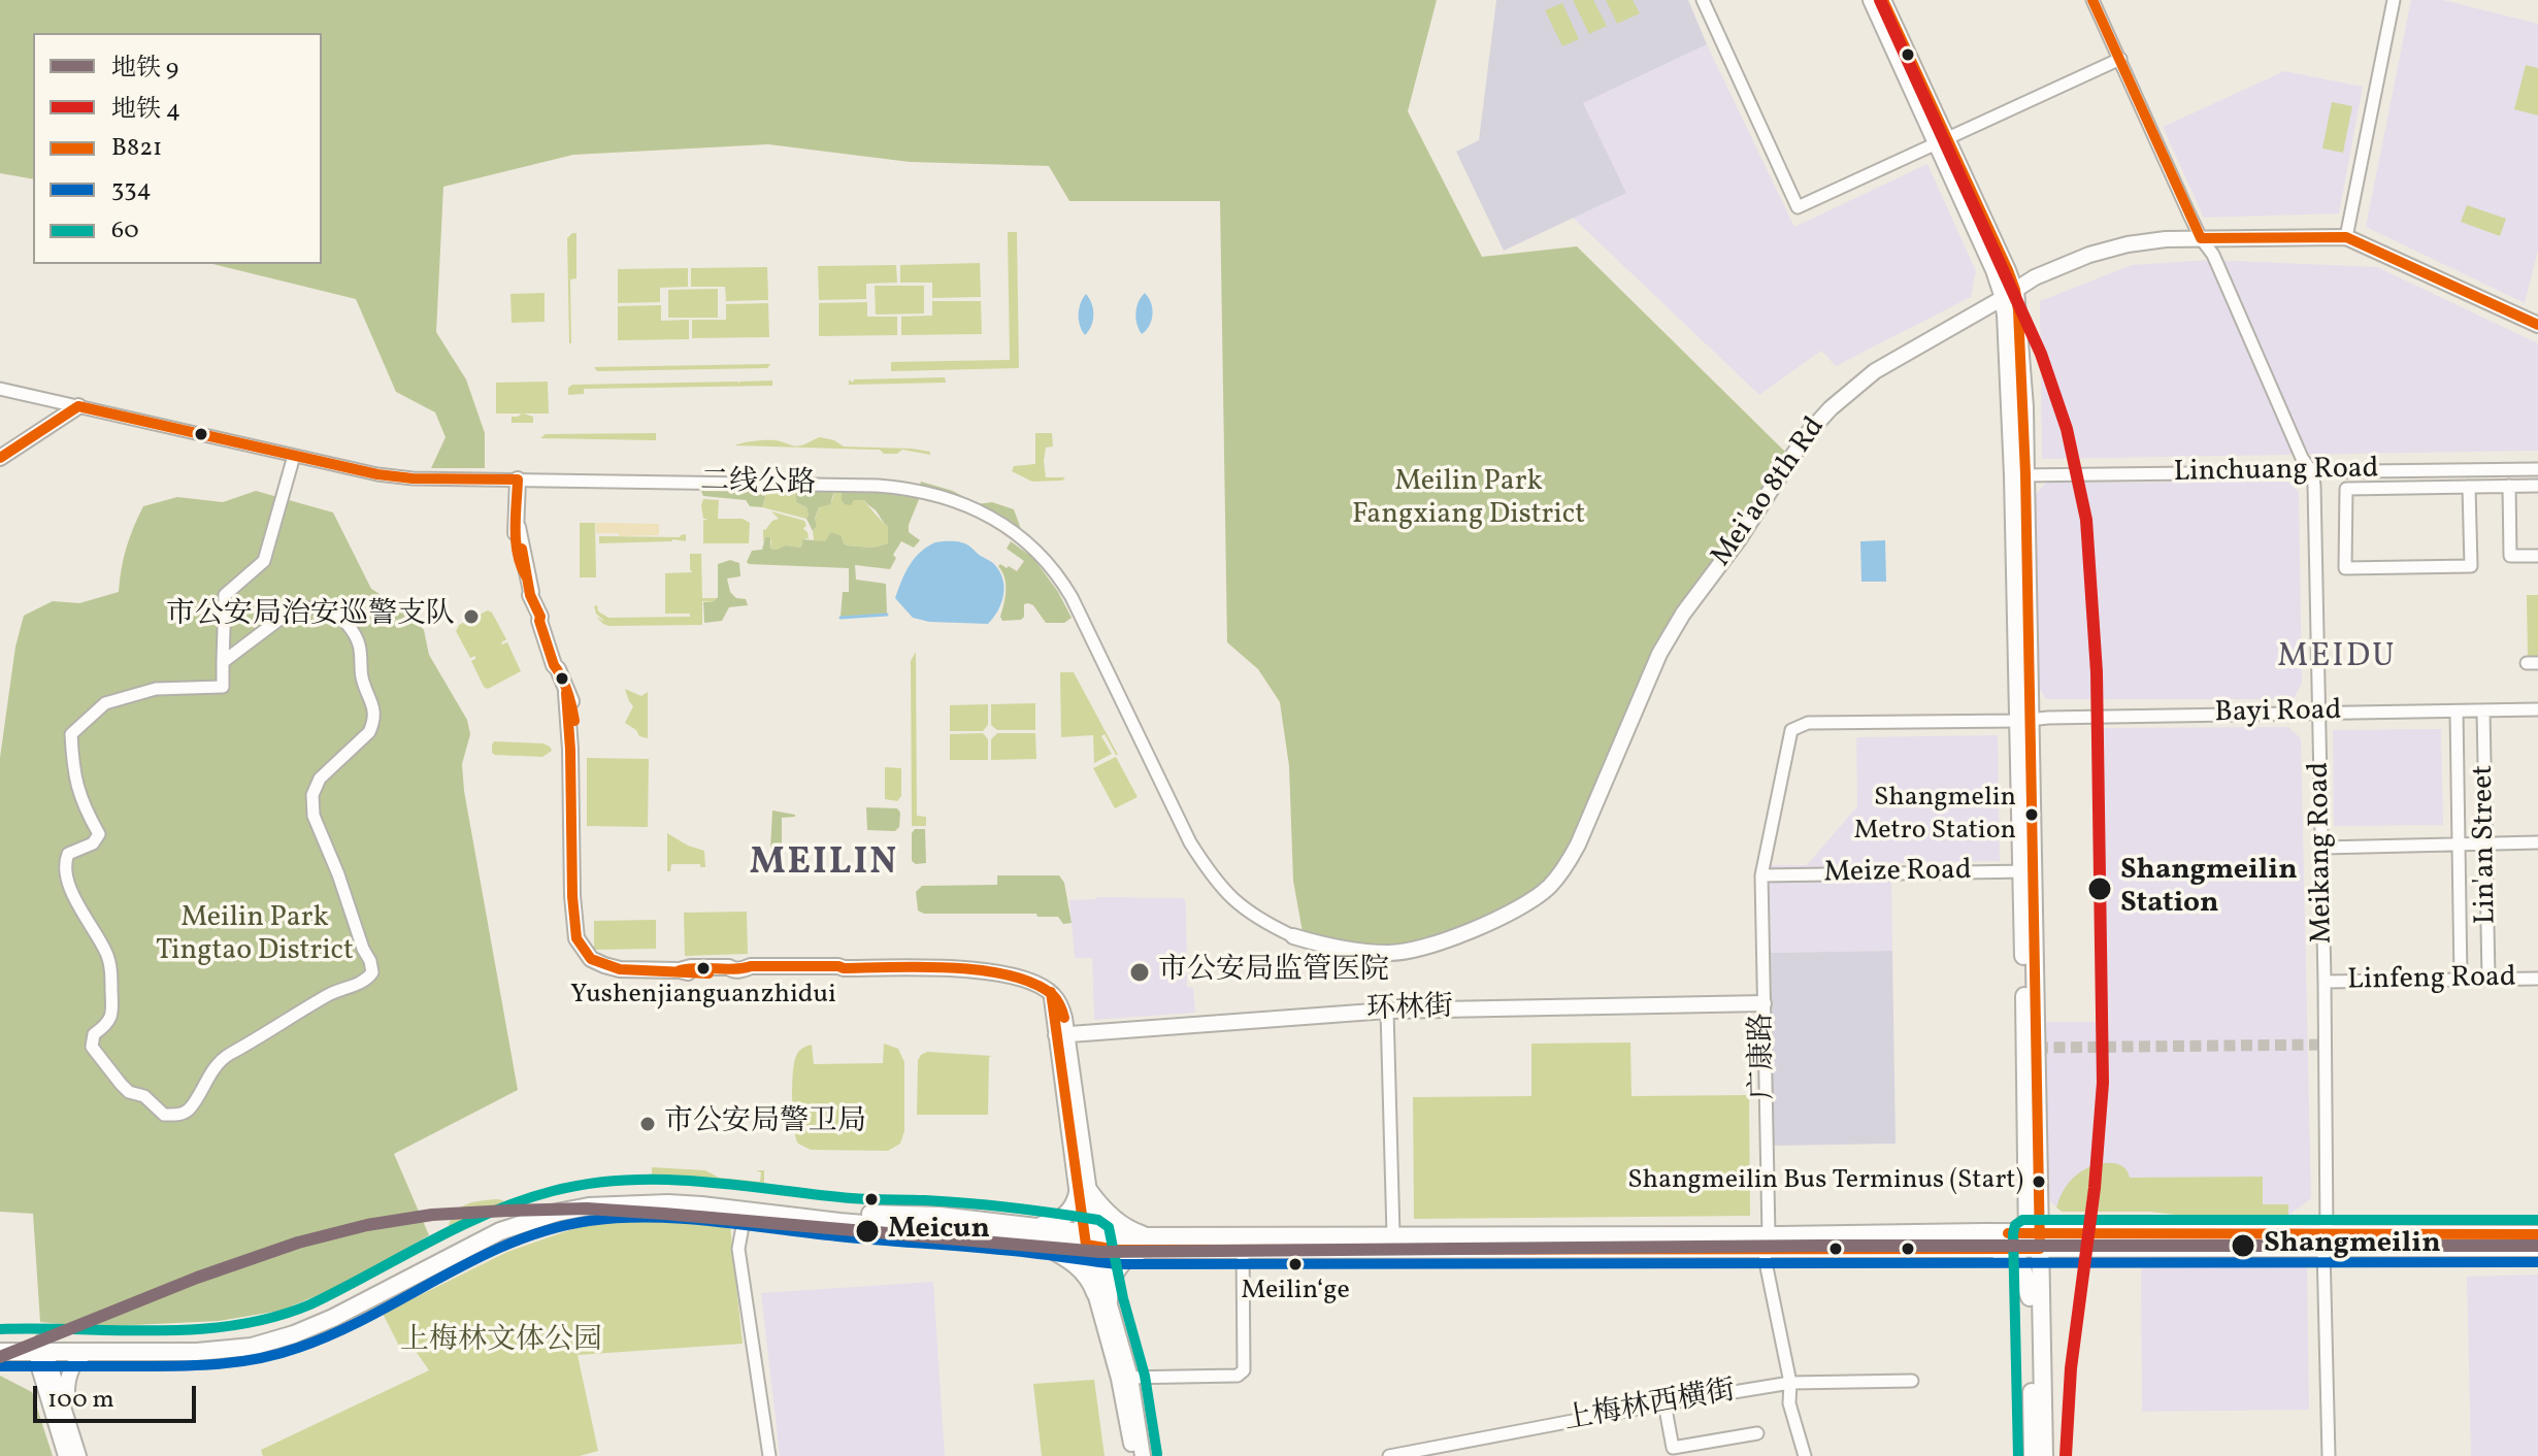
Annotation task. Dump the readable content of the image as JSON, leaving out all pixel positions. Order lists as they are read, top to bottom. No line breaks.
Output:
{"streets":{"street":["Linchuang Road","二线公路","Mei'ao 8th Rd","Bayi Road","Lin'an Street","Meikang Road","Meize Road","Linfeng Road","环林街","广康路","上梅林西横街"]},"crossings":[["Linchuang Road","Meikang Road"],["二线公路","Mei'ao 8th Rd"],["Bayi Road","Lin'an Street"],["Bayi Road","Meikang Road"],["Bayi Road","Meize Road"],["Bayi Road","广康路"],["Lin'an Street","Linfeng Road"],["Meikang Road","Linfeng Road"],["Meize Road","广康路"],["环林街","广康路"],["广康路","上梅林西横街"]],"districts":["MEIDU","MEILIN"],"parks":["Meilin Park Fangxiang District","Meilin Park Tingtao District","上梅林文体公园"],"places":["市公安局治安巡警支队","Shangmelin Metro Station","Shangmeilin Station","Yushenjianguanzhidui","市公安局监管医院","市公安局警卫局","Shangmeilin Bus Terminus (Start)","Meicun","Shangmeilin","Meilin‘ge"],"lines":["metro line 4","transit line B821","transit line 60","metro line 9","transit line 334"],"legend":["地铁 9","地铁 4","B821","334","60"],"scale_bar":"100 m"}
